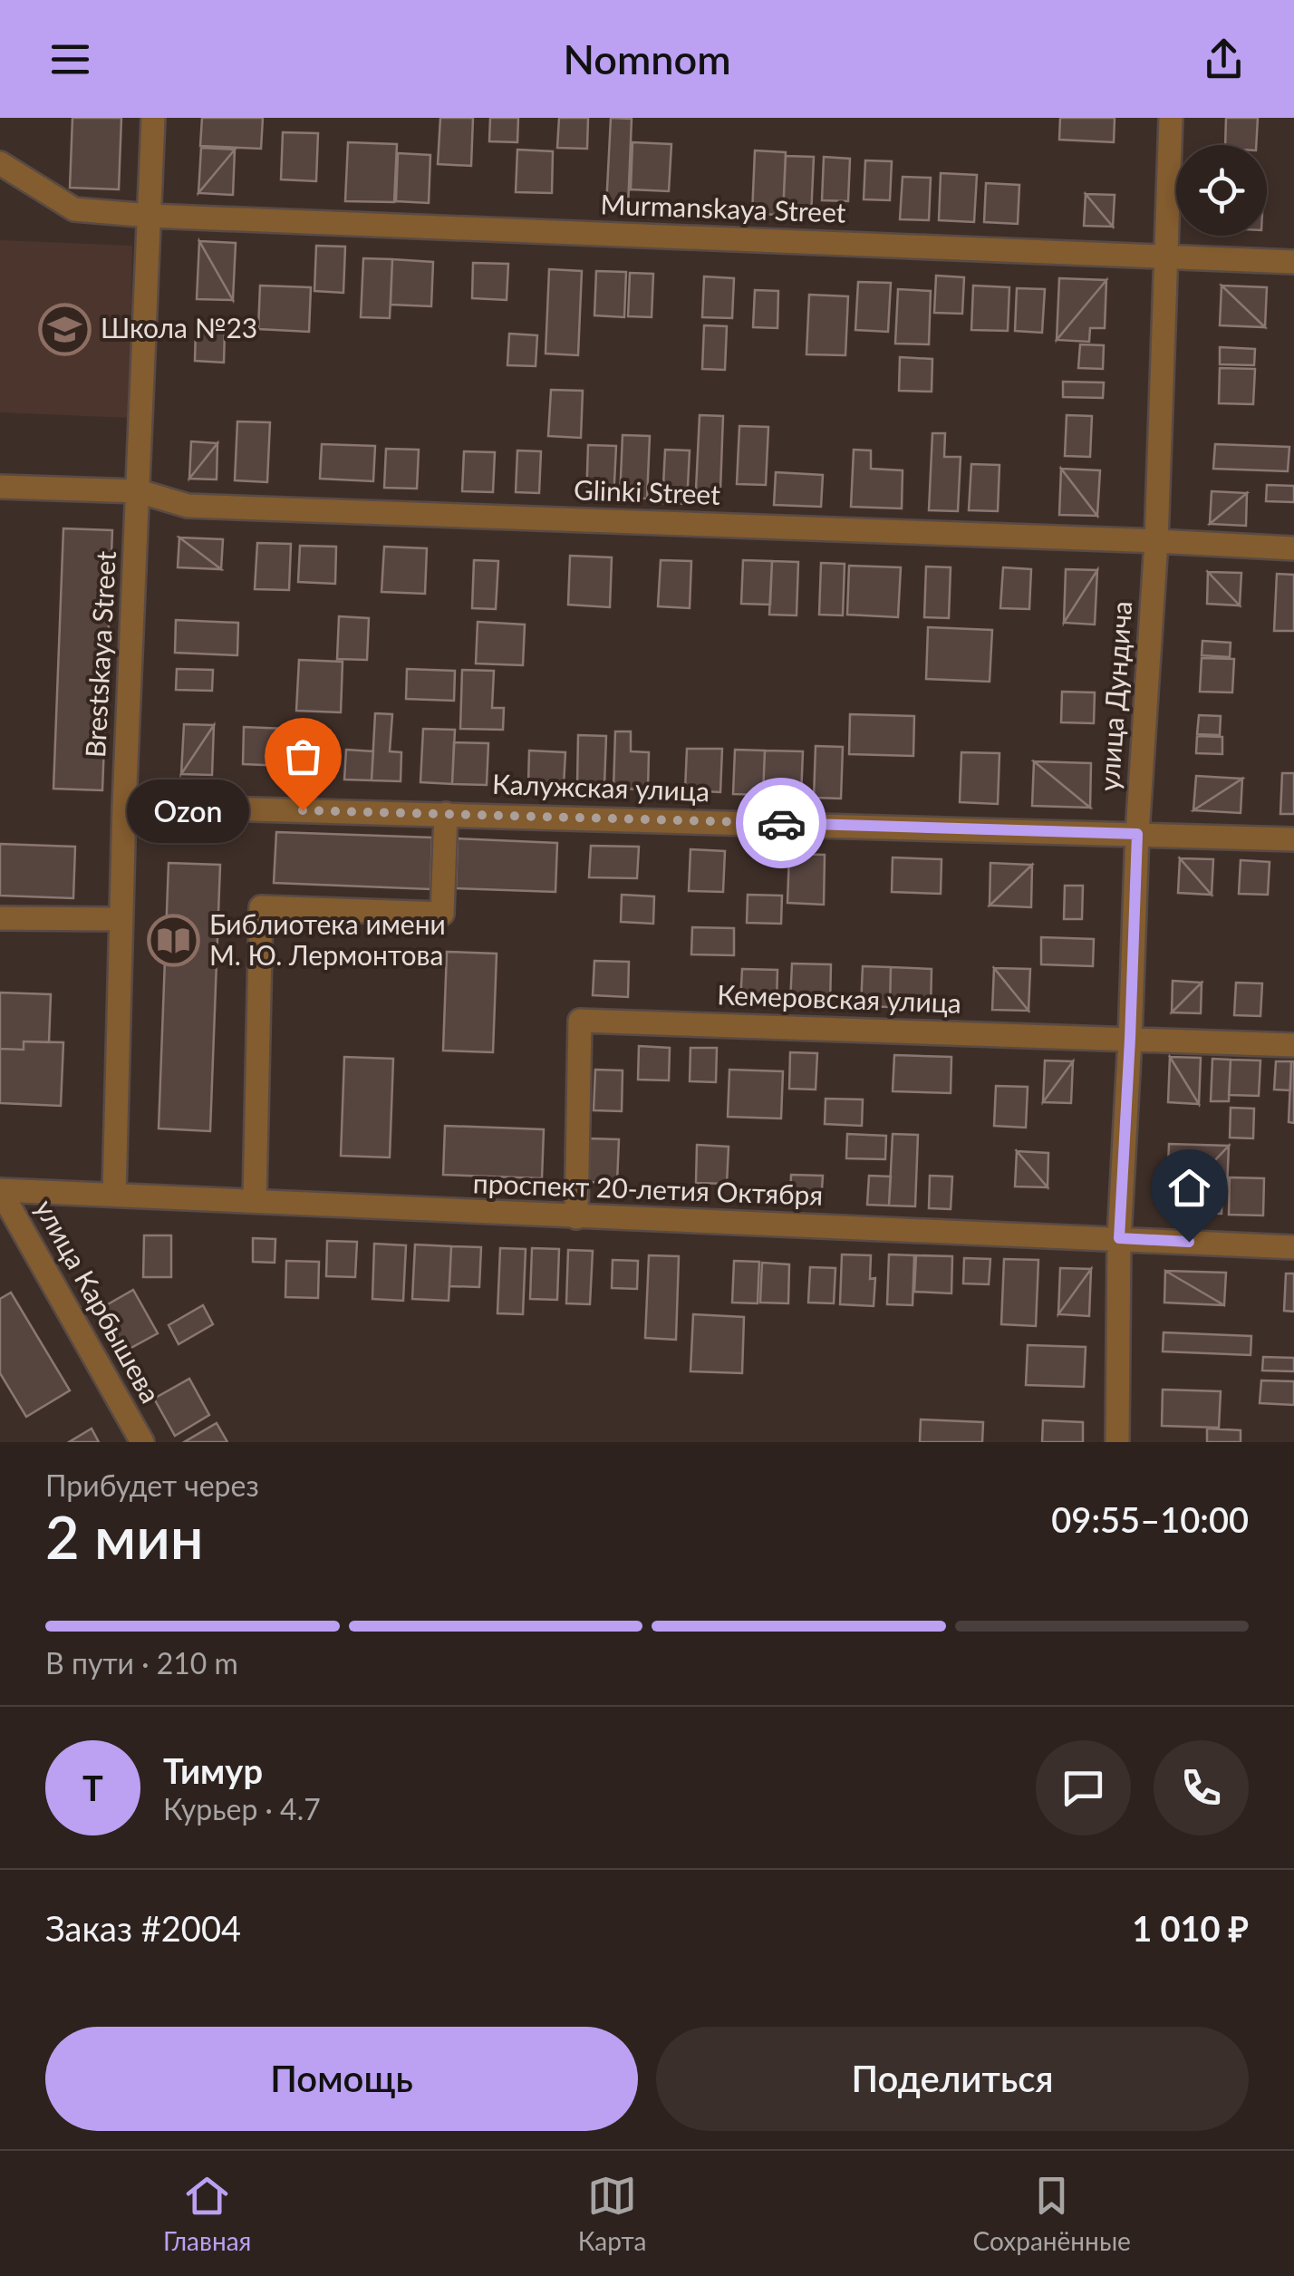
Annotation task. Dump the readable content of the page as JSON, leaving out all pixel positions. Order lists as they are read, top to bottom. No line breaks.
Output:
{"streets":{"street":["Murmanskaya Street","Glinki Street","Brestskaya Street","улица Дундича","Калужская улица","Кемеровская улица","проспект 20-летия Октября","улица Карбышева"]},"crossings":[["Murmanskaya Street","Brestskaya Street"],["Murmanskaya Street","улица Дундича"],["Glinki Street","Brestskaya Street"],["Glinki Street","улица Дундича"],["Brestskaya Street","Калужская улица"],["Brestskaya Street","проспект 20-летия Октября"],["улица Дундича","Калужская улица"],["улица Дундича","Кемеровская улица"],["улица Дундича","проспект 20-летия Октября"],["Кемеровская улица","проспект 20-летия Октября"],["проспект 20-летия Октября","улица Карбышева"]],"places":{"school or university":["Школа №23"],"other":["Ozon"],"library":["Библиотека имени М. Ю. Лермонтова"]},"page":{"header":"Nomnom","bubble":"Ozon","heading":["2 мин","Прибудет через","09:55–10:00"],"panel":["Тимур","Курьер · 4.7","Заказ #2004","1 010 ₽"],"bar":"В пути · 210 m","round":"Т","buttons":["Помощь","Поделиться"],"tabs":["Главная","Карта","Сохранённые"]}}
